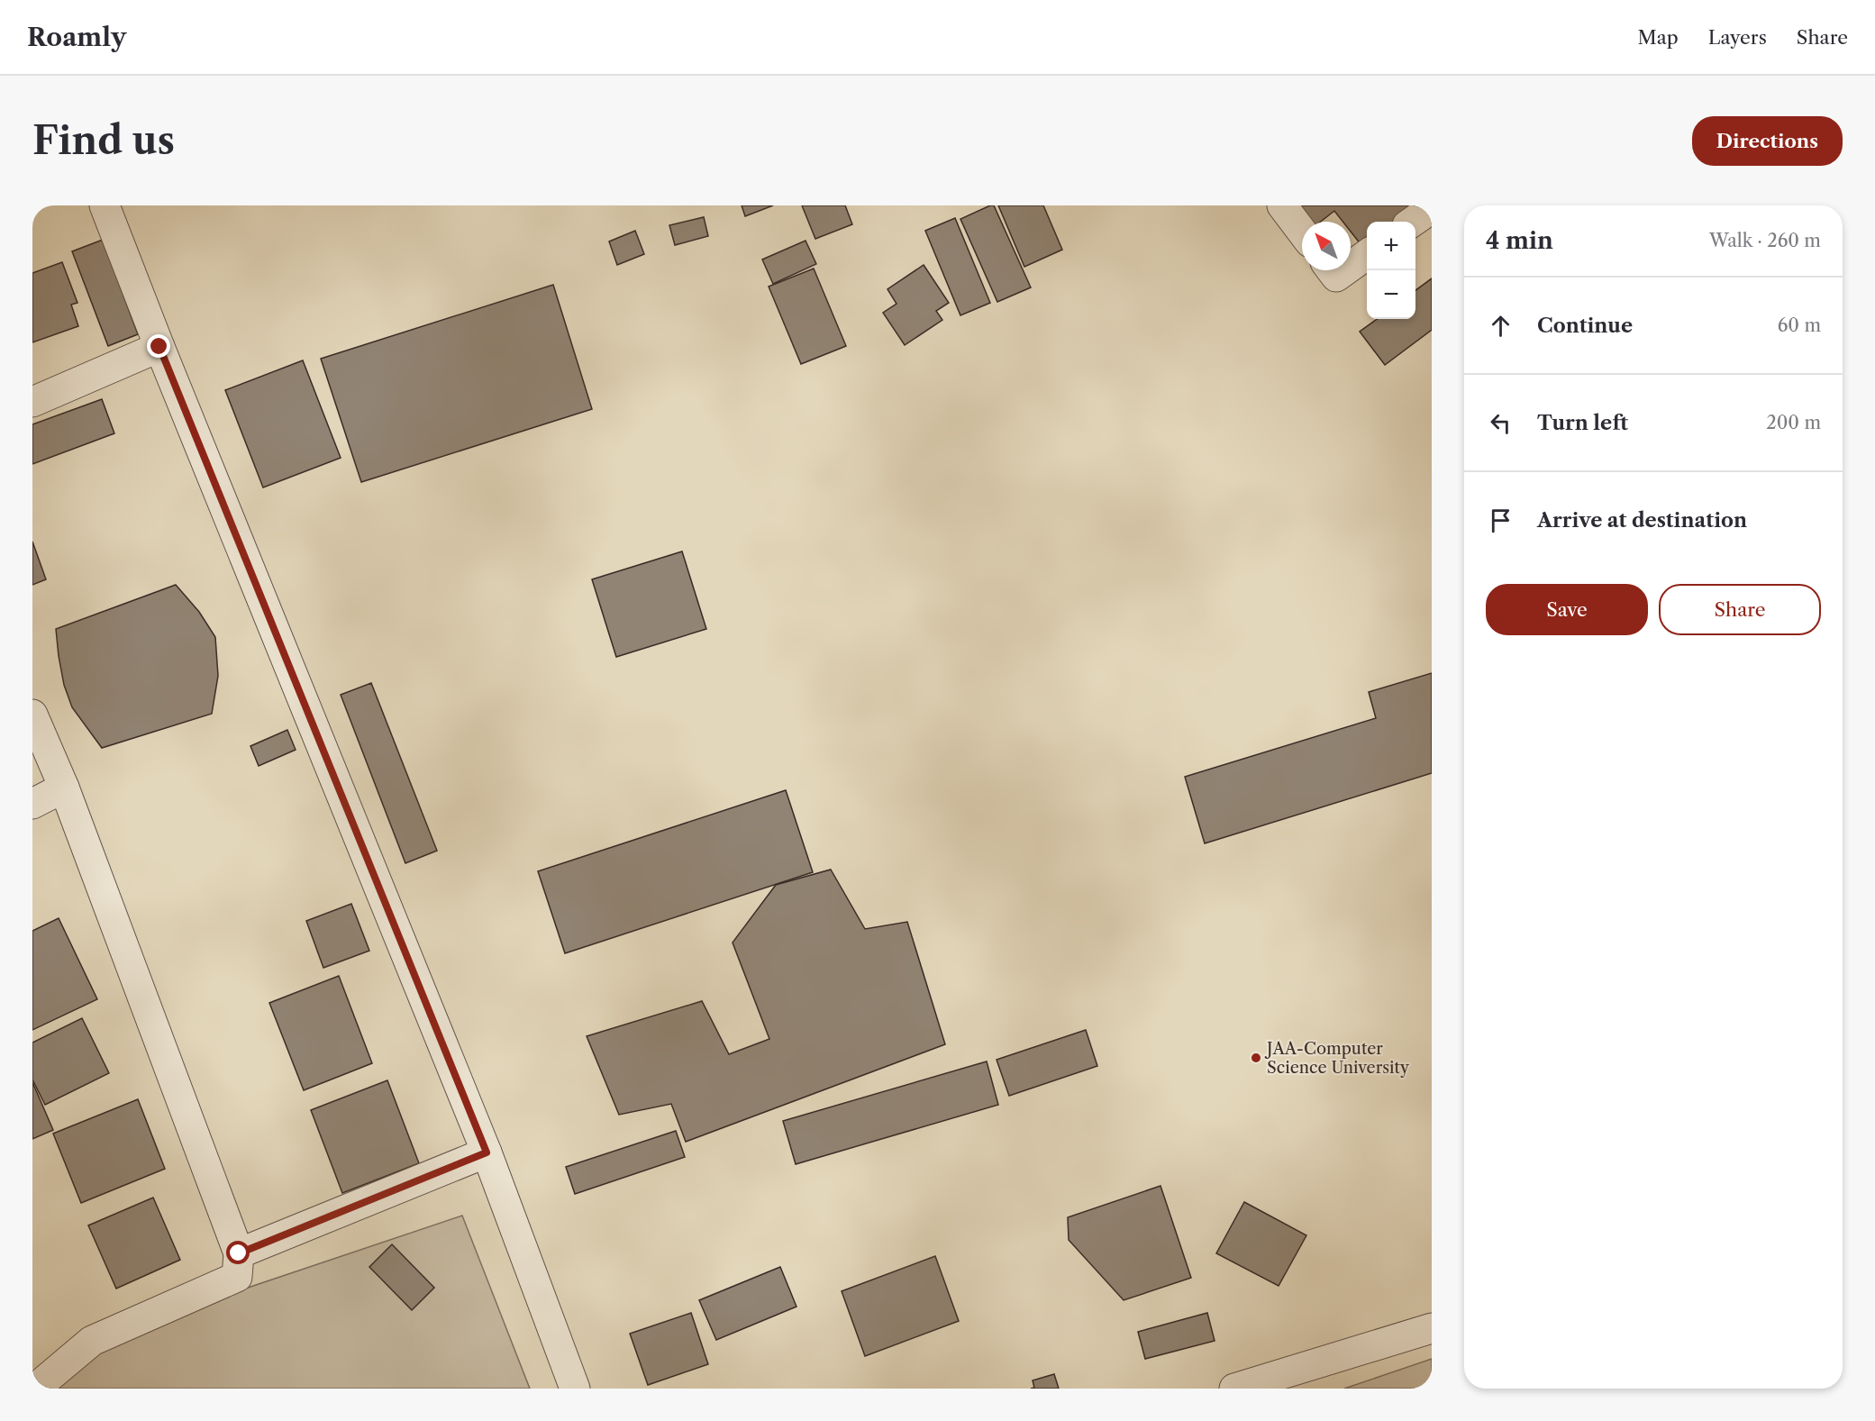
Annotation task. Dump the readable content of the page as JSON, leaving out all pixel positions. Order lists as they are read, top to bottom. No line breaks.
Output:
{"places":["JAA-Computer Science University"],"north":"top left","page":{"header":"Roamly","nav":["Map","Layers","Share"],"buttons":["Directions",["Save","Share"]],"title":"Find us","heading":["4 min","Walk · 260 m"],"map_buttons":["+","−"],"list":[["Continue","60 m"],["Turn left","200 m"],"Arrive at destination"]}}
